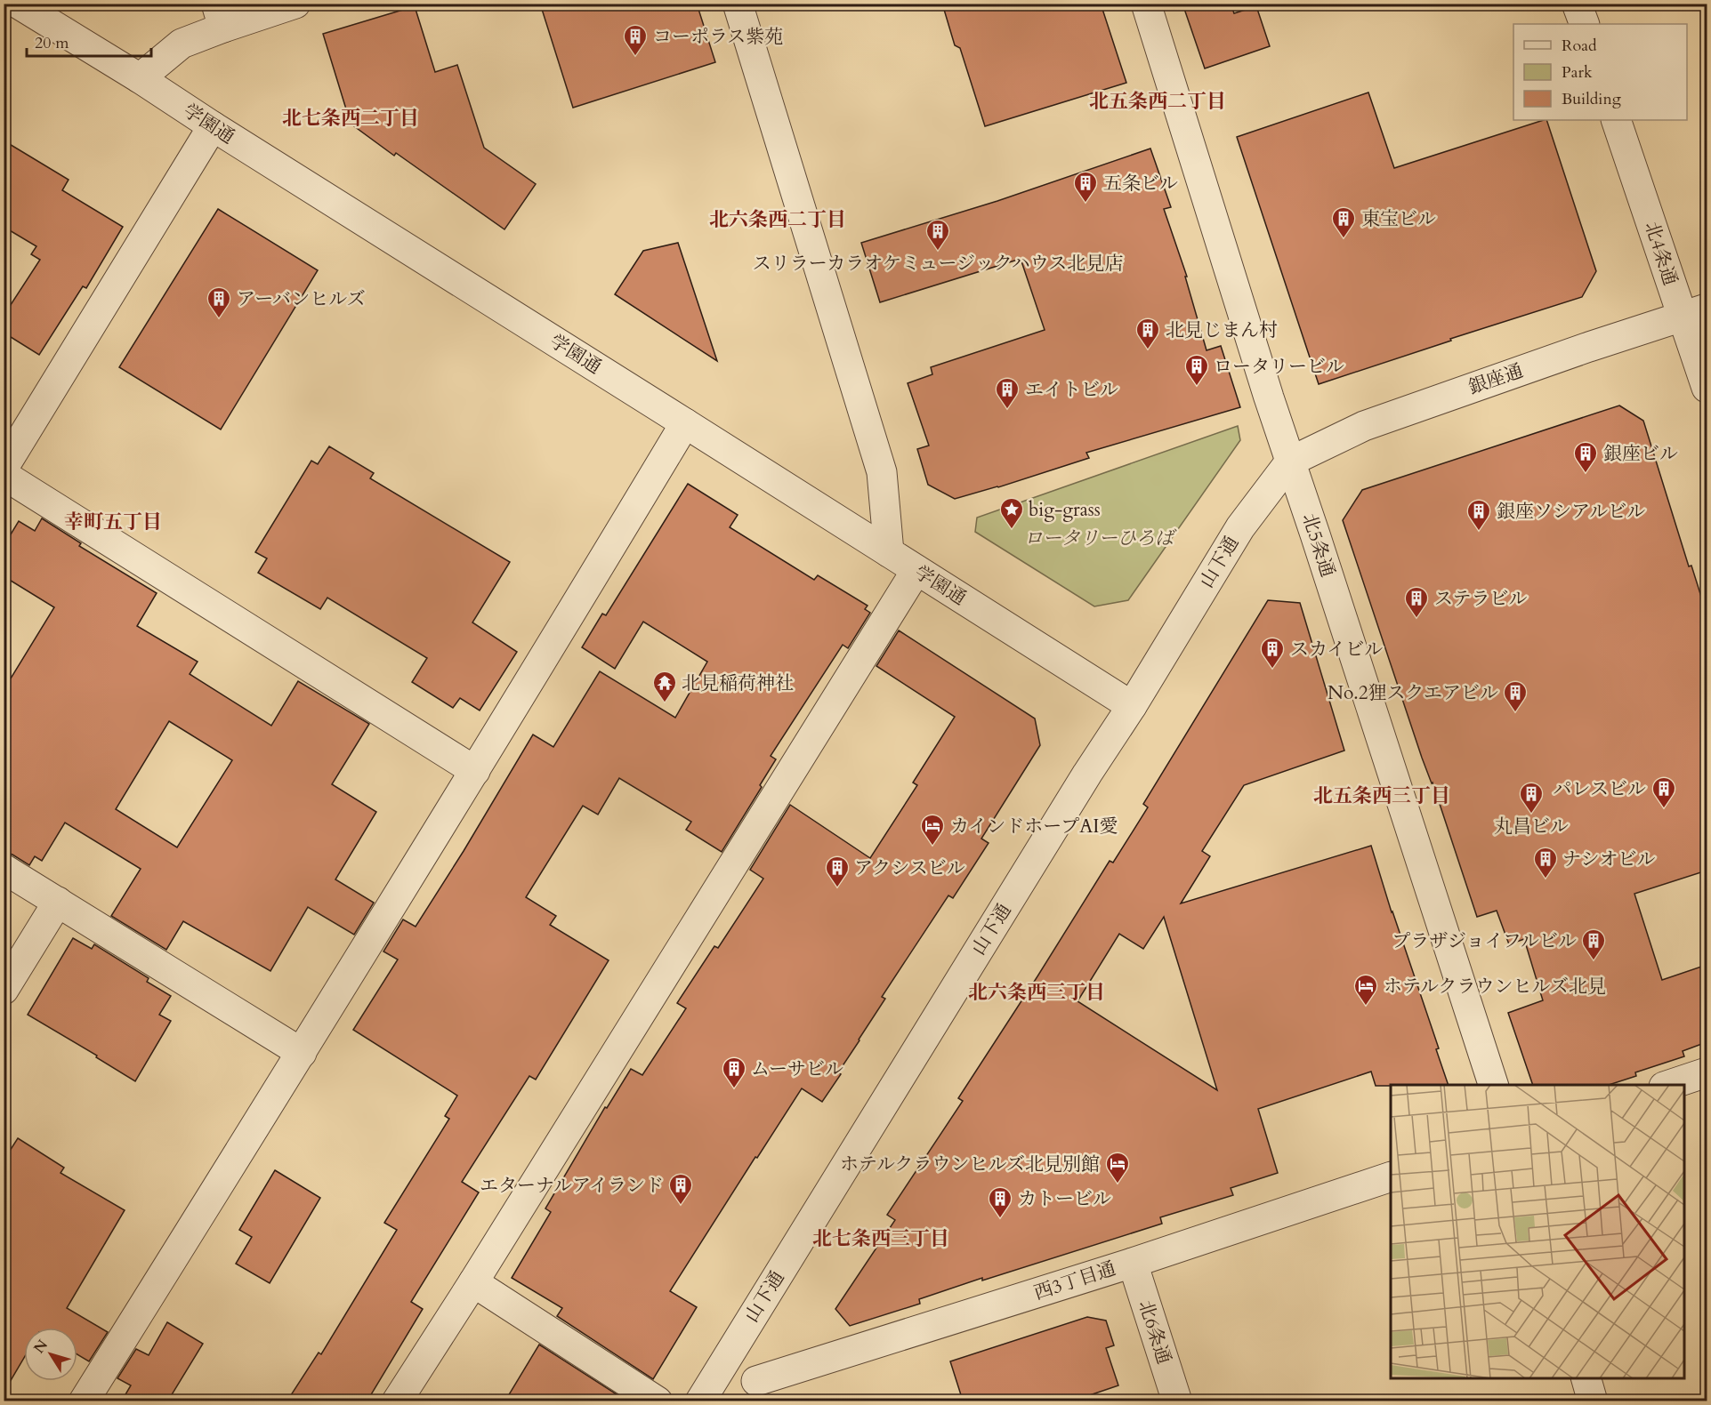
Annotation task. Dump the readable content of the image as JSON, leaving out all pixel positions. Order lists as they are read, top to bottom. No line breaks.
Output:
{"streets":{"street":["学園通","北4条通","銀座通","北5条通","山下通","西3丁目通","北6条通"]},"crossings":[["学園通","山下通"],["北4条通","銀座通"],["銀座通","北5条通"],["銀座通","山下通"],["北5条通","山下通"],["西3丁目通","北6条通"]],"districts":["北五条西二丁目","北七条西二丁目","北六条西二丁目","幸町五丁目","北五条西三丁目","北六条西三丁目","北七条西三丁目"],"parks":["ロータリーひろば"],"places":{"building":["コーポラス紫苑","五条ビル","東宝ビル","スリラーカラオケミュージックハウス北見店","アーバンヒルズ","北見じまん村","ロータリービル","エイトビル","銀座ビル","銀座ソシアルビル","ステラビル","スカイビル","No.2狸スクエアビル","パレスビル","丸昌ビル","ナシオビル","アクシスビル","プラザジョイフルビル","ムーサビル","エターナルアイランド","カトービル"],"place":["big-grass"],"temple":["北見稲荷神社"],"hotel":["カインドホープAI愛","ホテルクラウンヒルズ北見","ホテルクラウンヒルズ北見別館"]},"legend":["Road","Park","Building"],"scale_bar":"20 m","north":"top left"}
